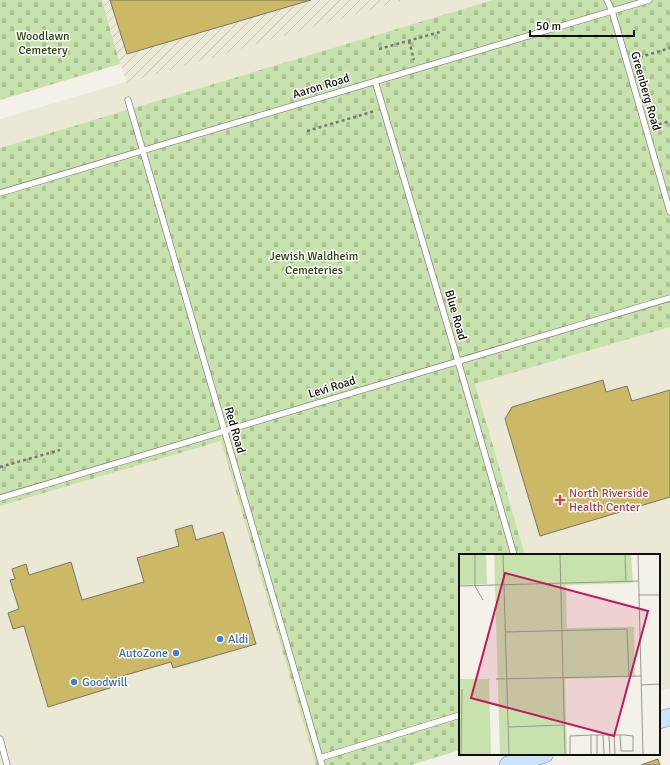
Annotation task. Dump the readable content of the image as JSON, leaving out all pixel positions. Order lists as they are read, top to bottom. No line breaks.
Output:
{"streets":{"lane":["Aaron Road","Greenberg Road","Blue Road","Levi Road","Red Road"]},"crossings":[["Aaron Road","Greenberg Road"],["Aaron Road","Blue Road"],["Aaron Road","Red Road"],["Blue Road","Levi Road"],["Levi Road","Red Road"]],"parks":["Woodlawn Cemetery","Jewish Waldheim Cemeteries"],"places":{"health":["North Riverside Health Center"],"other":["Aldi","AutoZone","Goodwill"]},"scale_bar":"50 m"}
